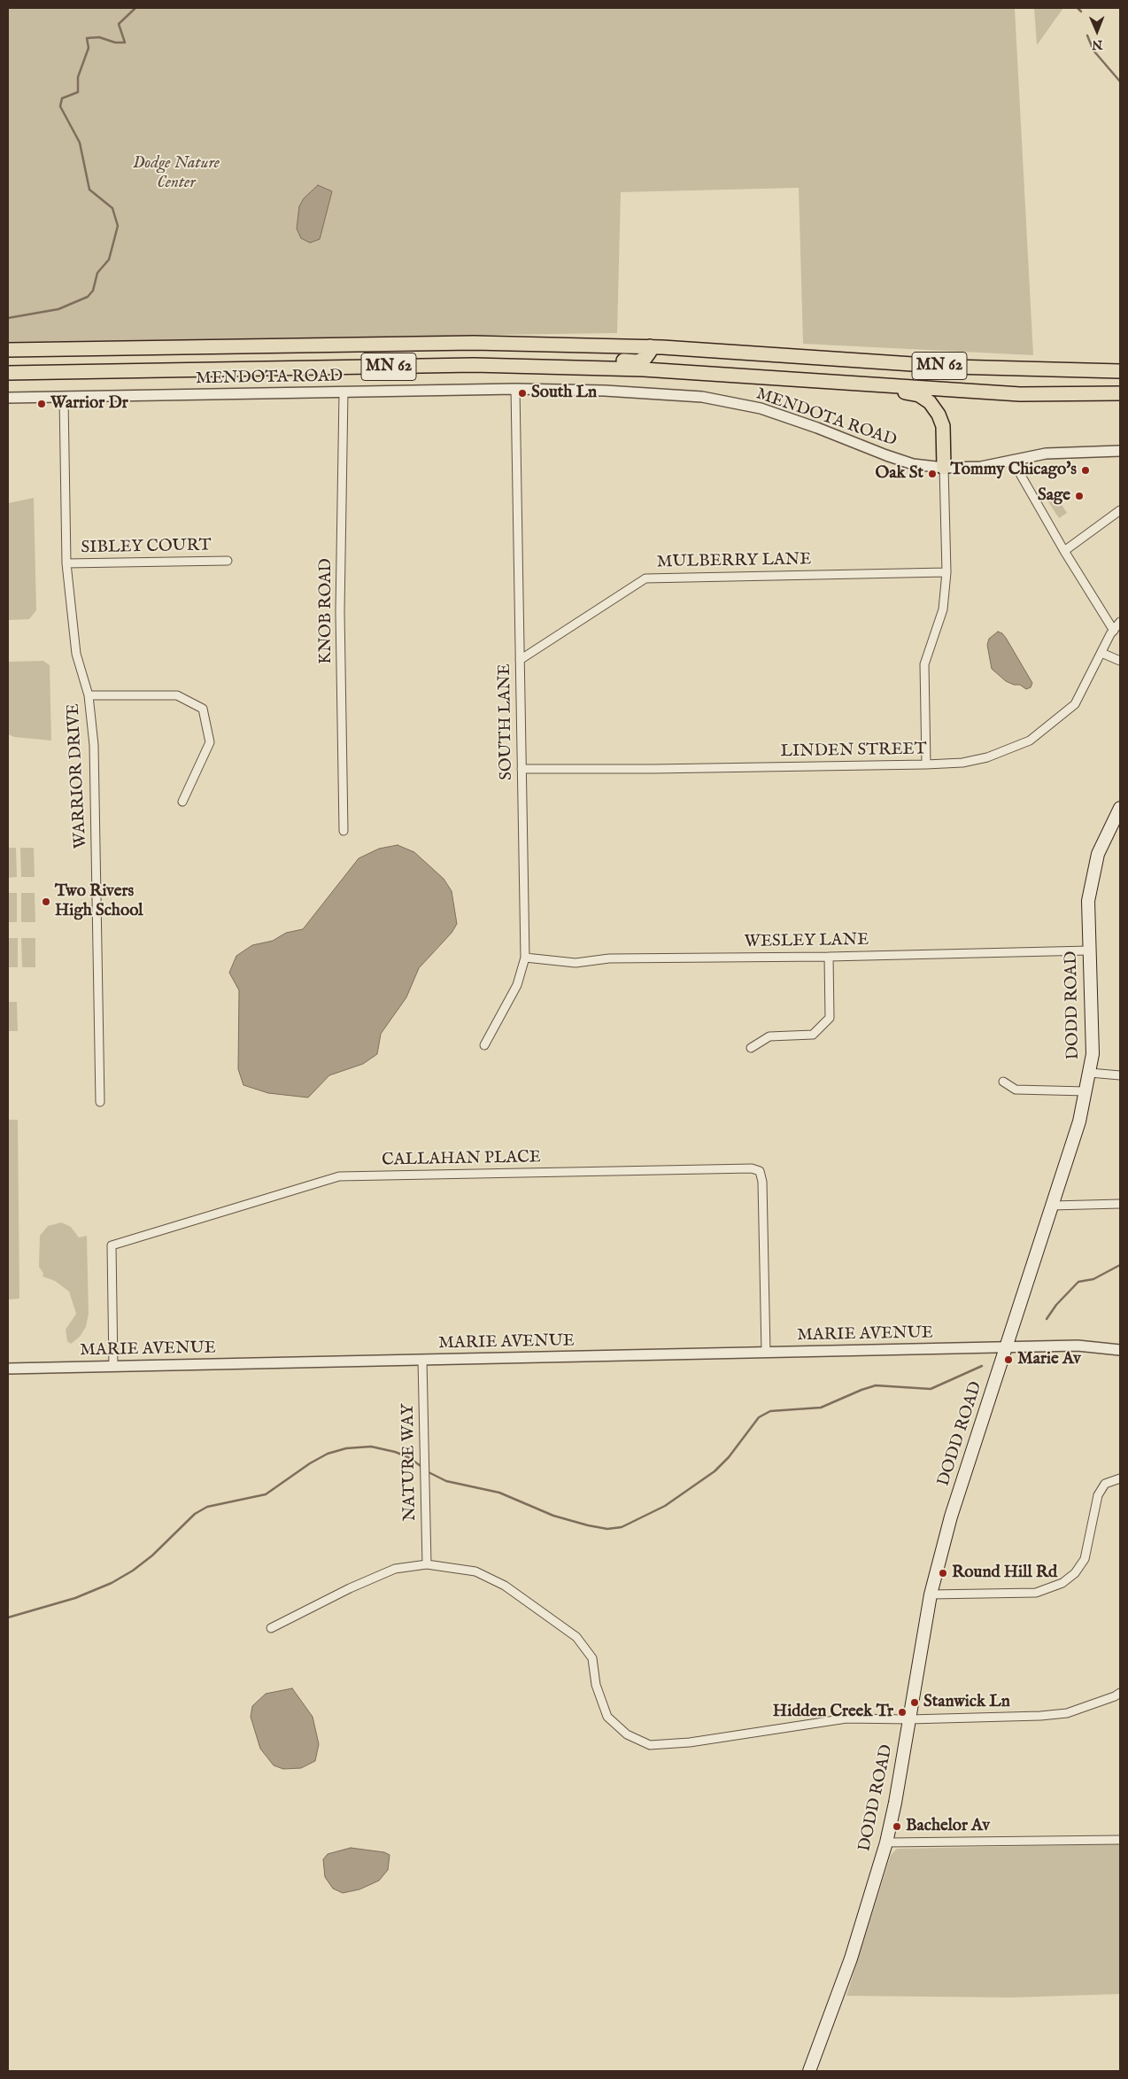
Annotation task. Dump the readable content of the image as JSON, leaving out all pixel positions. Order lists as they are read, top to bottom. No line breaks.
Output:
{"streets":{"highway":["MN 62"],"main road":["DODD ROAD"],"street":["MENDOTA ROAD","SIBLEY COURT","MULBERRY LANE","KNOB ROAD","SOUTH LANE","LINDEN STREET","WARRIOR DRIVE","WESLEY LANE","CALLAHAN PLACE","MARIE AVENUE","NATURE WAY"]},"crossings":[["MENDOTA ROAD","KNOB ROAD"],["MENDOTA ROAD","SOUTH LANE"],["MENDOTA ROAD","WARRIOR DRIVE"],["SIBLEY COURT","WARRIOR DRIVE"],["MULBERRY LANE","SOUTH LANE"],["SOUTH LANE","LINDEN STREET"],["SOUTH LANE","WESLEY LANE"],["WESLEY LANE","DODD ROAD"],["DODD ROAD","MARIE AVENUE"],["CALLAHAN PLACE","MARIE AVENUE"],["MARIE AVENUE","NATURE WAY"]],"parks":["Dodge Nature Center"],"places":["South Ln","Warrior Dr","Tommy Chicago's","Oak St","Sage","Two Rivers High School","Marie Av","Round Hill Rd","Stanwick Ln","Hidden Creek Tr","Bachelor Av"],"north":"bottom"}
